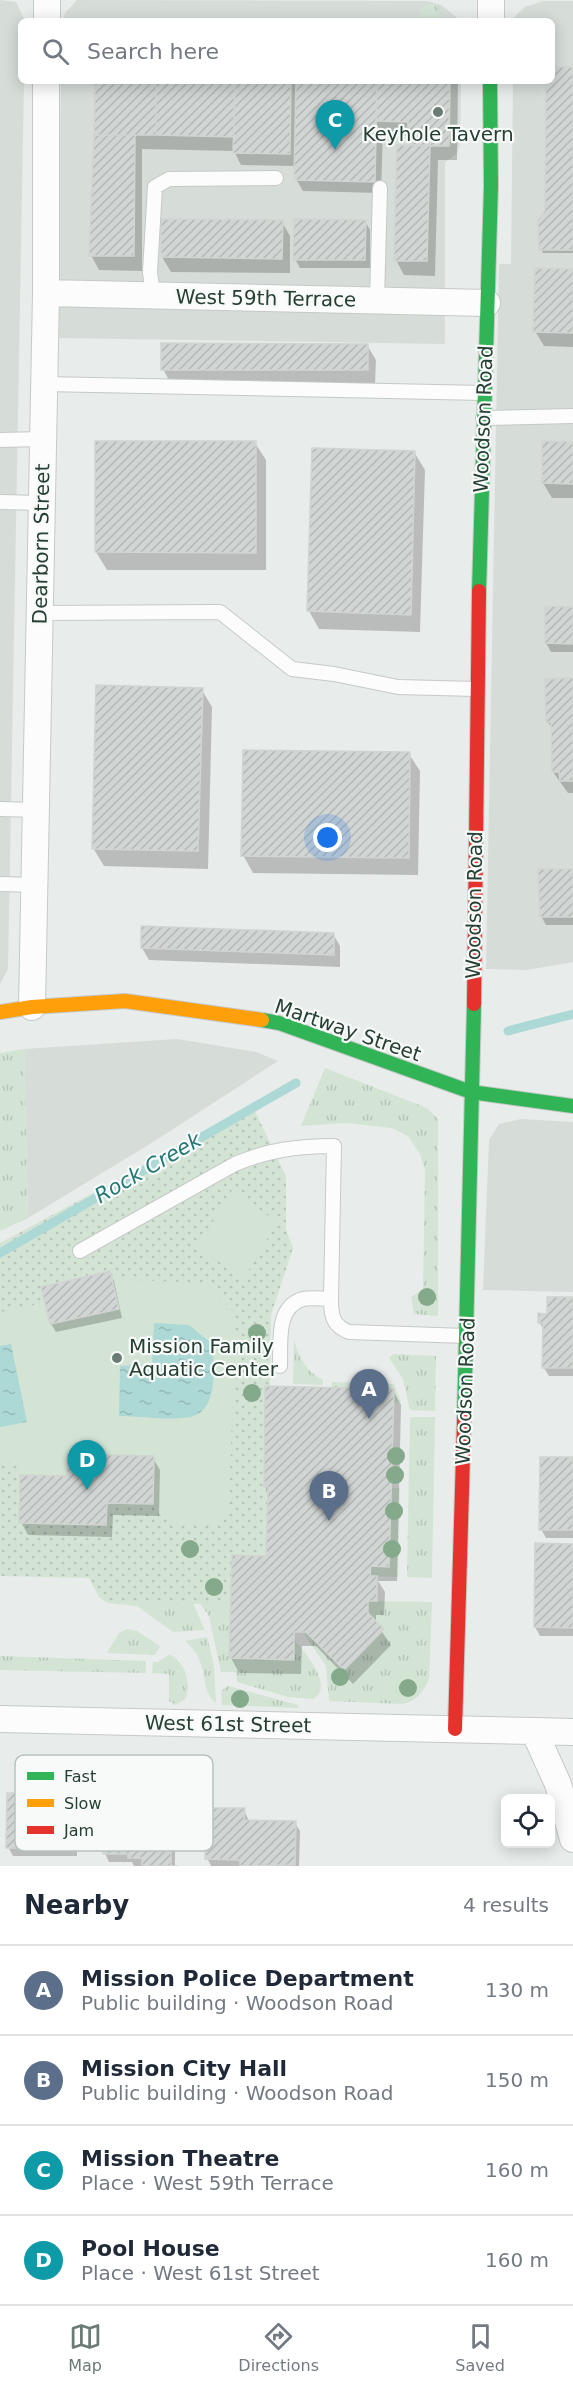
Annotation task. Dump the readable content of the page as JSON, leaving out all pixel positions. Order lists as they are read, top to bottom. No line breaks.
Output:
{"streets":{"street":["West 59th Terrace","Woodson Road","Dearborn Street","Martway Street","West 61st Street"]},"crossings":[["West 59th Terrace","Woodson Road"],["West 59th Terrace","Dearborn Street"],["Woodson Road","Martway Street"],["Woodson Road","West 61st Street"],["Dearborn Street","Martway Street"]],"water":["Rock Creek"],"places":["Keyhole Tavern","Mission Family Aquatic Center"],"legend":["Fast","Slow","Jam"],"page":{"search":"Search here","pins":["C","A","D","B"],"heading":["Nearby","4 results"],"list":[{"mark":"A","name":"Mission Police Department","note":"Public building · Woodson Road","value":"130 m"},{"mark":"B","name":"Mission City Hall","note":"Public building · Woodson Road","value":"150 m"},{"mark":"C","name":"Mission Theatre","note":"Place · West 59th Terrace","value":"160 m"},{"mark":"D","name":"Pool House","note":"Place · West 61st Street","value":"160 m"}],"nav":["Map","Directions","Saved"]}}
